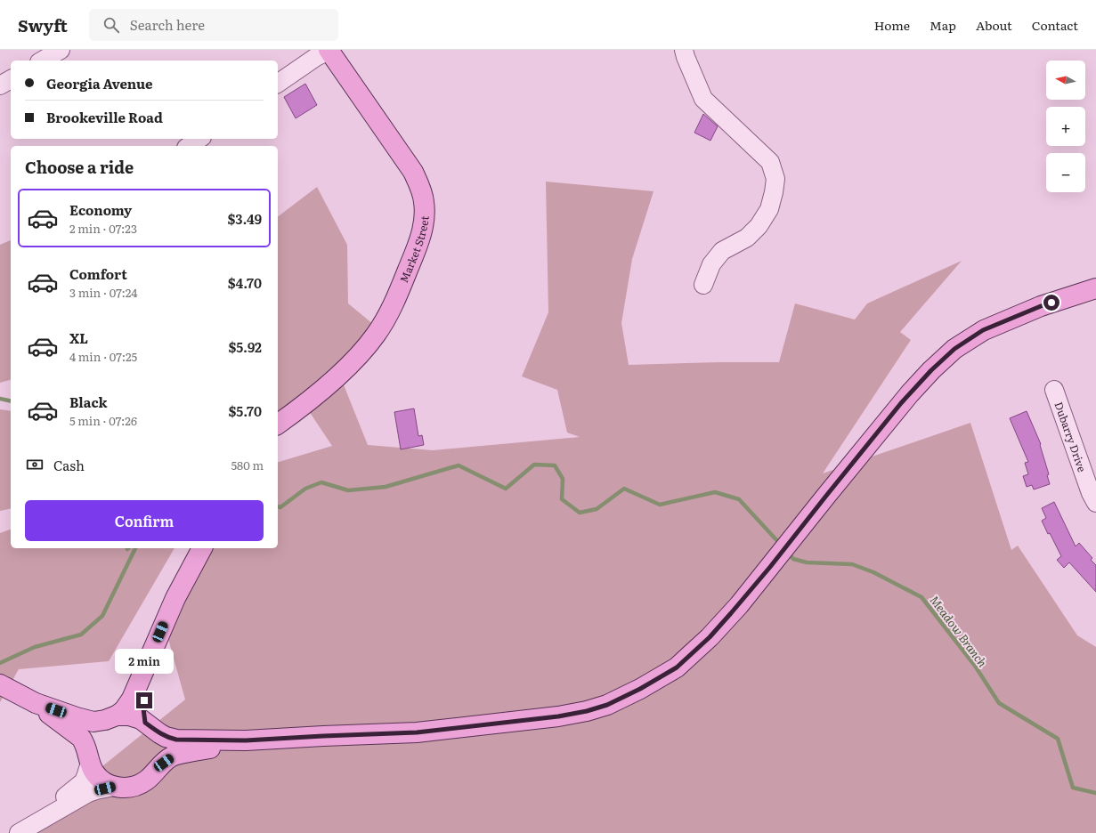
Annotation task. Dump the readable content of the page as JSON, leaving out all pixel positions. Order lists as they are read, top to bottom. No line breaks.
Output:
{"streets":{"main road":["Market Street"],"street":["Dubarry Drive"]},"water":["Meadow Branch"],"north":"left","page":{"header":"Swyft","search":"Search here","nav":["Home","Map","About","Contact"],"map_buttons":["+","−"],"banner":["Georgia Avenue","Brookeville Road"],"heading":"Choose a ride","list":[{"name":"Economy","note":"2 min · 07:23","value":"$3.49"},{"name":"Comfort","note":"3 min · 07:24","value":"$4.70"},{"name":"XL","note":"4 min · 07:25","value":"$5.92"},{"name":"Black","note":"5 min · 07:26","value":"$5.70"}],"pay":["Cash","580 m"],"buttons":"Confirm","bubble":"2 min"}}
